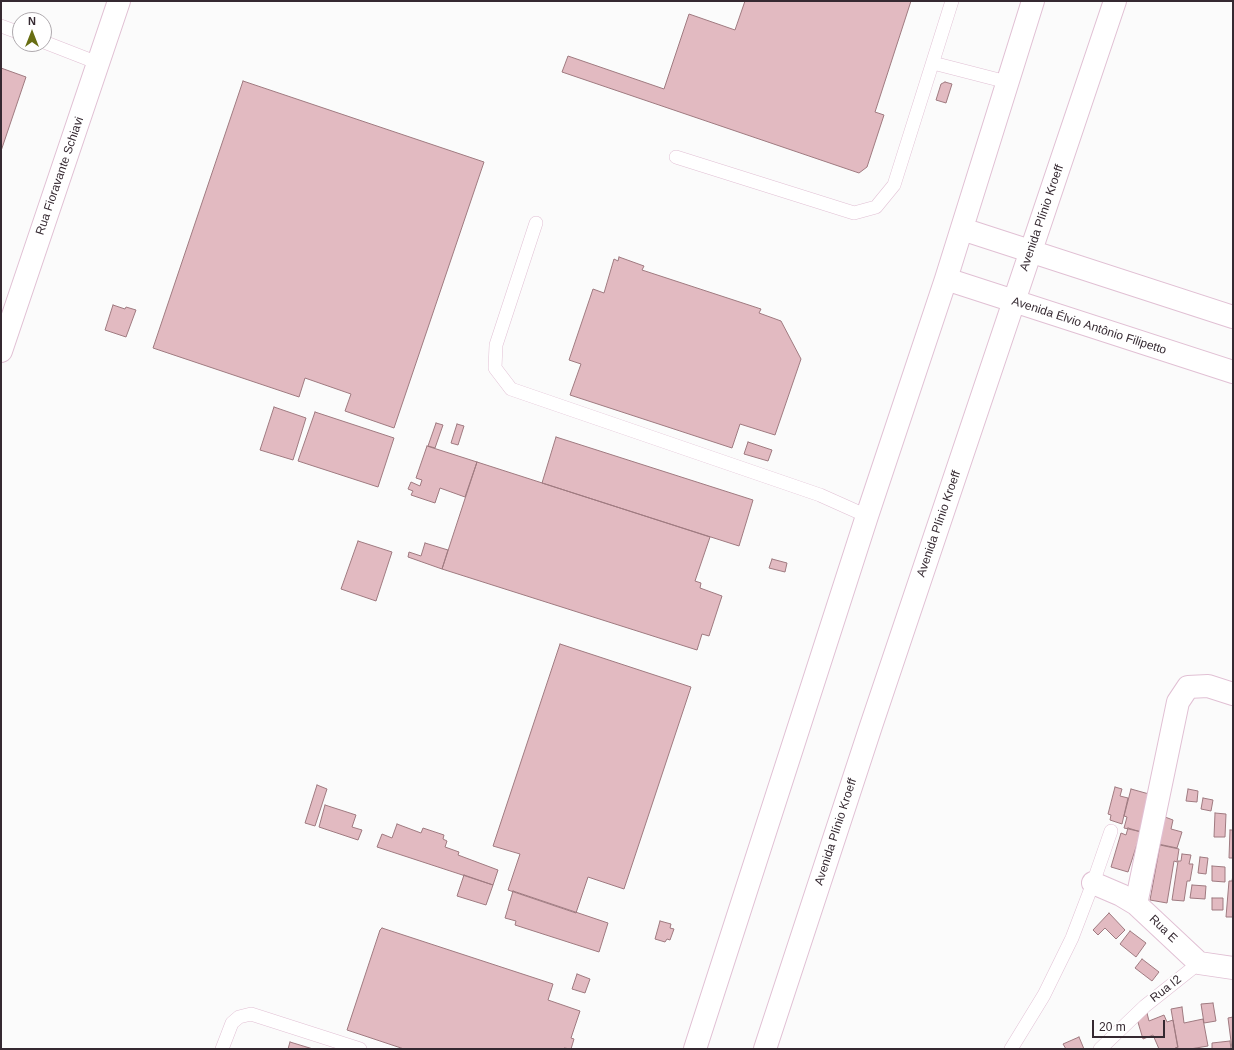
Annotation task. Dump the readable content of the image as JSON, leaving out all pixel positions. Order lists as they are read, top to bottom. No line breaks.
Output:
{"streets":{"main road":["Rua Fioravante Schiavi","Avenida Plínio Kroeff","Avenida Élvio Antônio Filipetto","Rua E"],"lane":["Rua I2"]},"crossings":[["Avenida Plínio Kroeff","Avenida Élvio Antônio Filipetto"],["Rua E","Rua I2"]],"scale_bar":"20 m","north":"top"}
